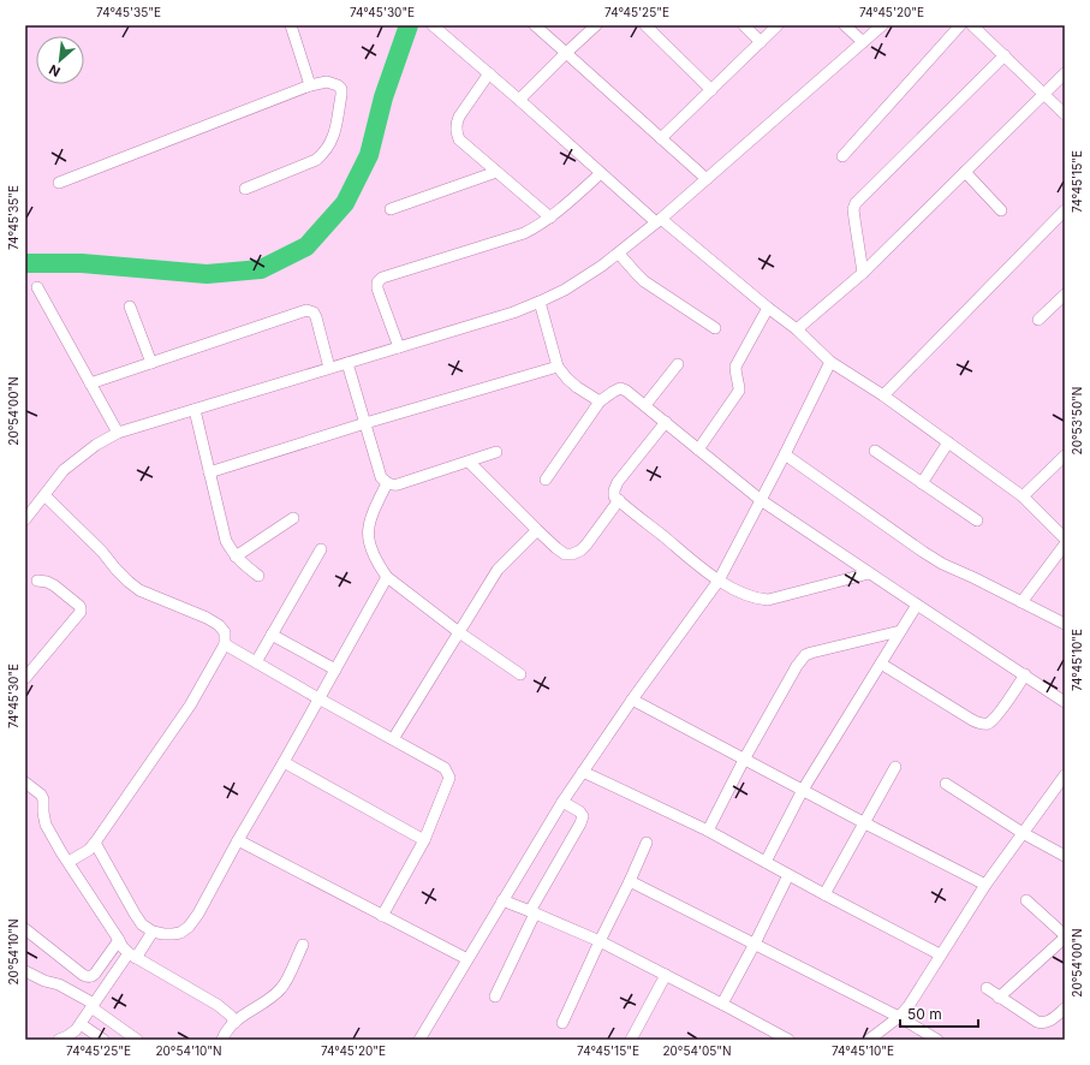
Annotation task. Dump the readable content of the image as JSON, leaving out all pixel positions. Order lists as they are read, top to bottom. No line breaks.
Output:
{"scale_bar":"50 m","north":"bottom left","coordinates":["74°45'35\"E","74°45'30\"E","74°45'25\"E","74°45'20\"E","74°45'15\"E","20°54'00\"N","20°53'50\"N","74°45'10\"E","20°54'10\"N","20°54'05\"N"]}
